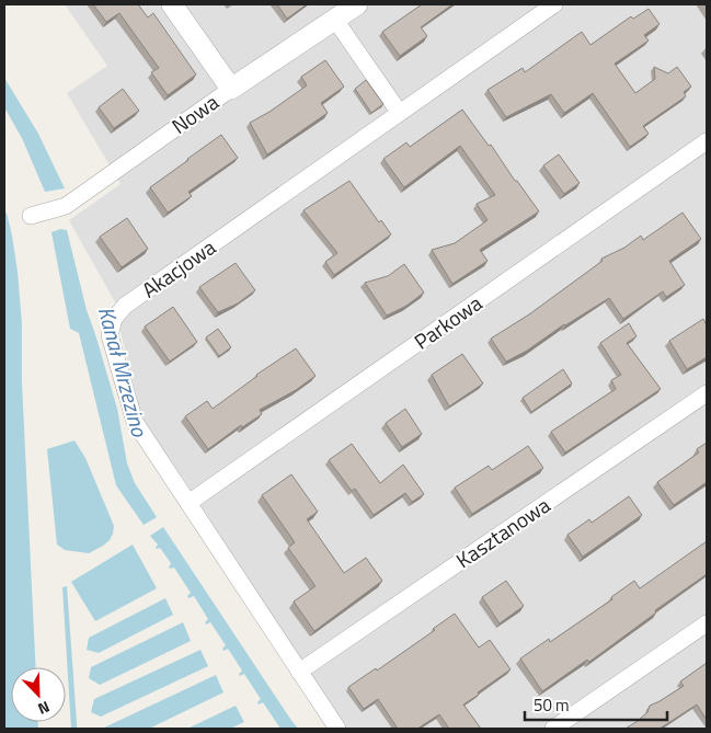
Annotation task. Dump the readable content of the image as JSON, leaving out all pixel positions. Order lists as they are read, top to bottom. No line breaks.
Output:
{"streets":{"street":["Nowa","Akacjowa","Parkowa","Kasztanowa"]},"crossings":[["Akacjowa","Parkowa"],["Akacjowa","Kasztanowa"]],"water":["Kanał Mrzezino"],"scale_bar":"50 m","north":"bottom right"}
